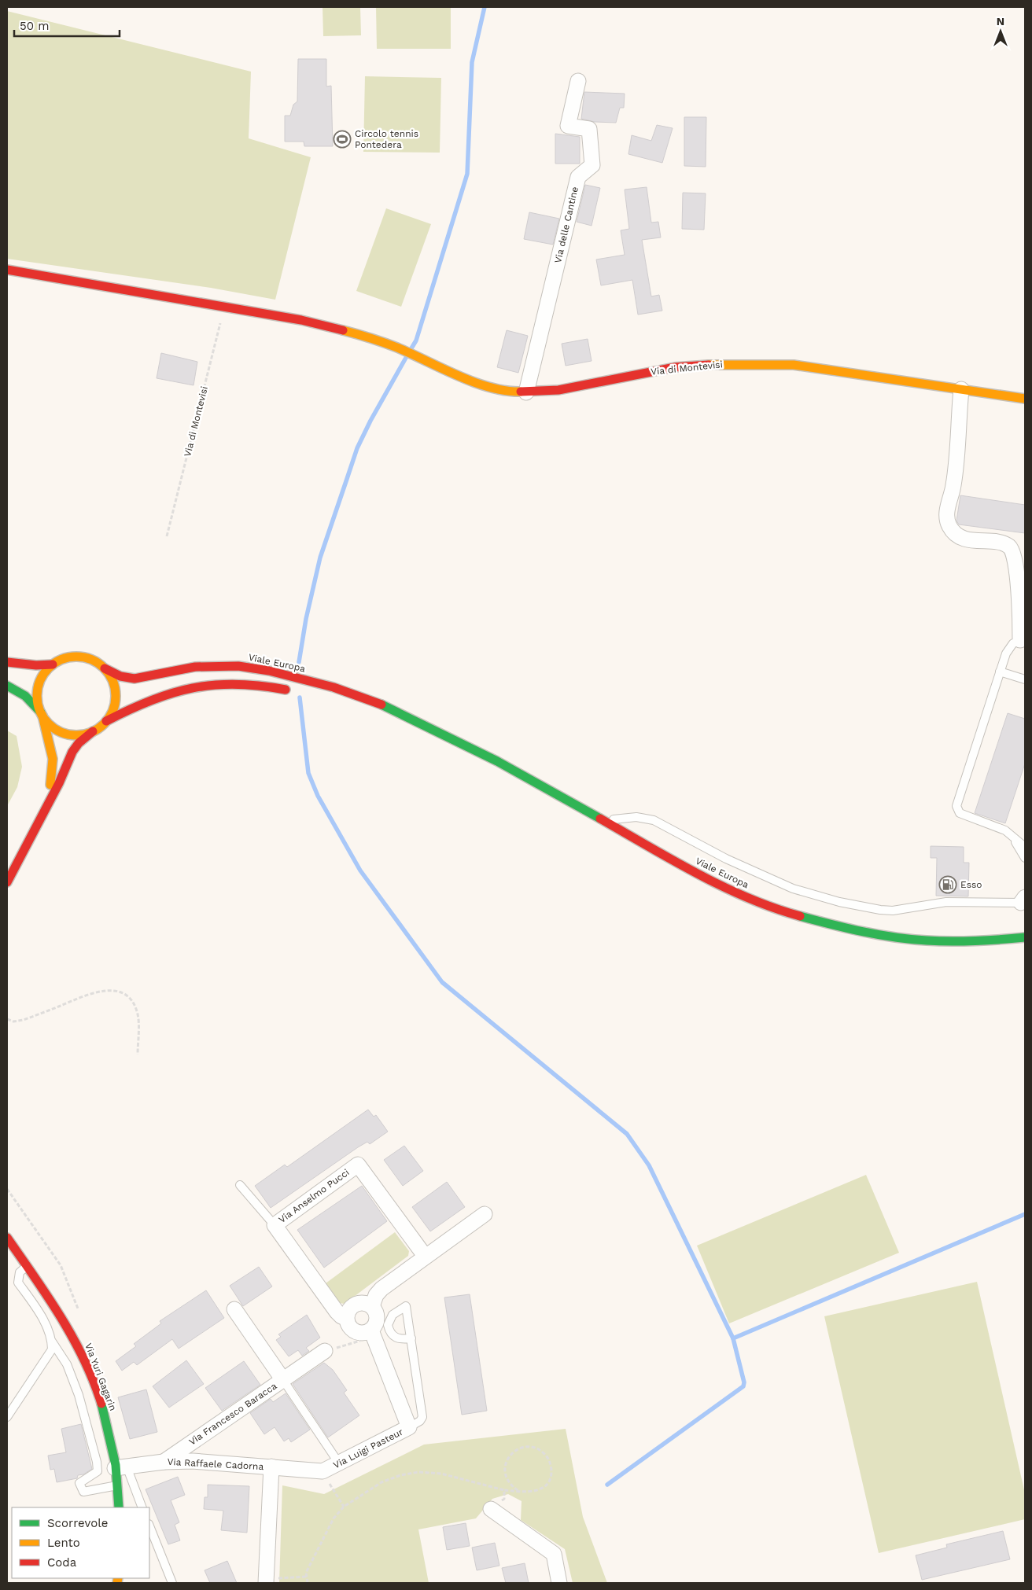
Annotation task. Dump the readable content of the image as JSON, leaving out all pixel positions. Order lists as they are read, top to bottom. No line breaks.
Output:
{"streets":{"street":["Via delle Cantine","Via di Montevisi","Viale Europa","Via Anselmo Pucci","Via Yuri Gagarin","Via Francesco Baracca","Via Luigi Pasteur","Via Raffaele Cadorna"]},"crossings":[["Via delle Cantine","Via di Montevisi"],["Via Anselmo Pucci","Via Luigi Pasteur"],["Via Yuri Gagarin","Via Raffaele Cadorna"],["Via Francesco Baracca","Via Raffaele Cadorna"],["Via Luigi Pasteur","Via Raffaele Cadorna"]],"places":{"sports":["Circolo tennis Pontedera"],"fuel station":["Esso"]},"legend":["Scorrevole","Lento","Coda"],"scale_bar":"50 m","north":"top"}
